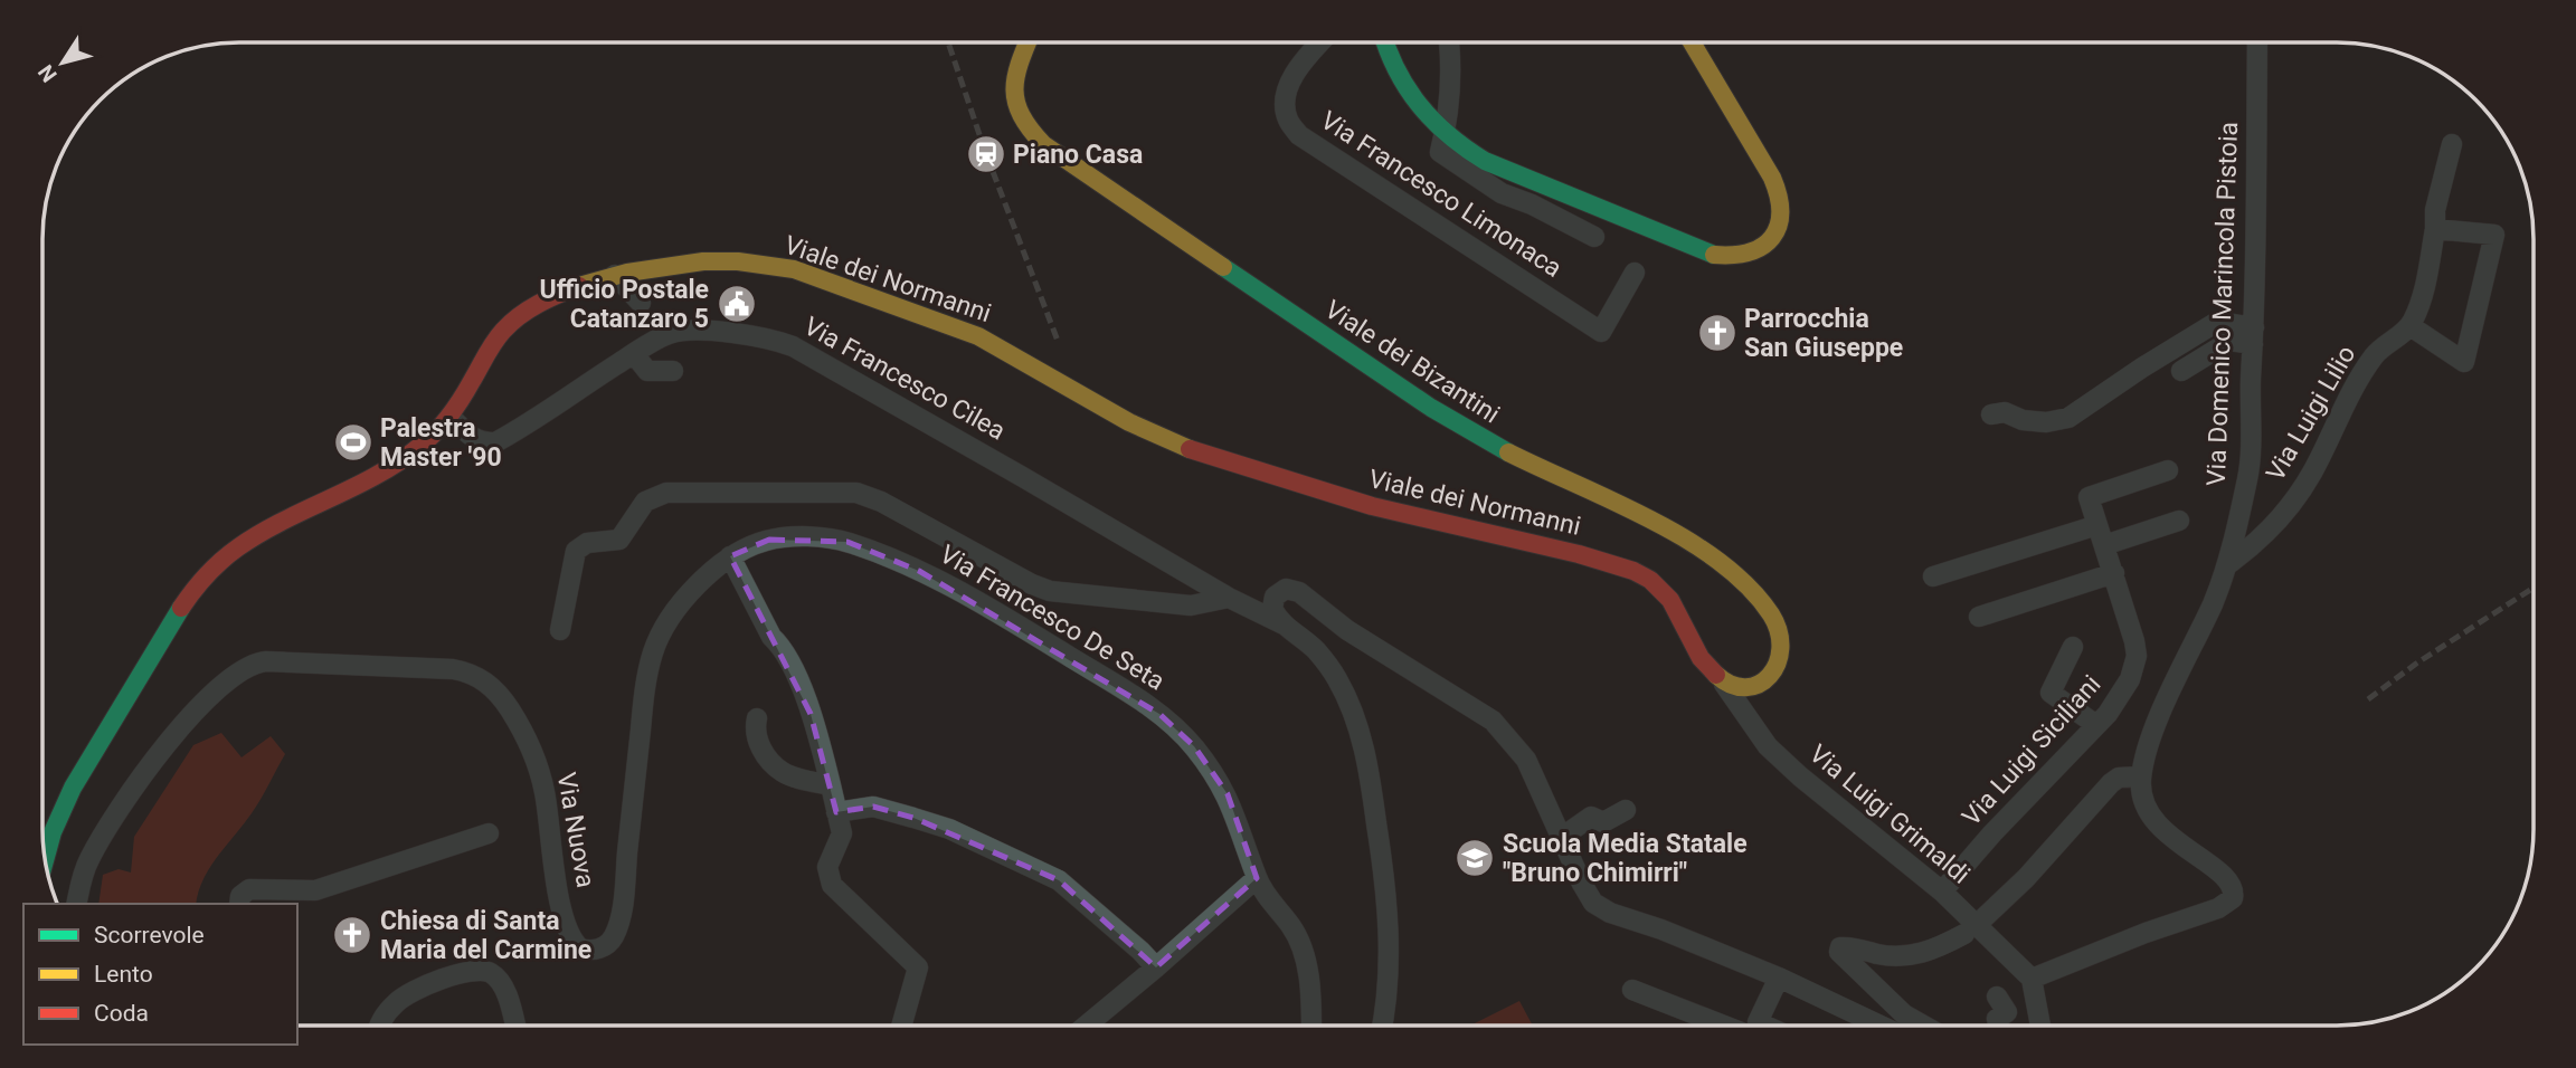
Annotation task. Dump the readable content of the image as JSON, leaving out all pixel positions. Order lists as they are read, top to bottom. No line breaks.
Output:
{"streets":{"street":["Via Francesco Limonaca","Viale dei Normanni","Via Domenico Marincola Pistoia","Viale dei Bizantini","Via Francesco Cilea","Via Luigi Lilio","Via Francesco De Seta","Via Luigi Siciliani","Via Luigi Grimaldi","Via Nuova"]},"crossings":[["Viale dei Normanni","Viale dei Bizantini"],["Viale dei Normanni","Via Francesco Cilea"],["Viale dei Normanni","Via Luigi Grimaldi"],["Via Domenico Marincola Pistoia","Via Luigi Lilio"],["Via Domenico Marincola Pistoia","Via Luigi Grimaldi"],["Viale dei Bizantini","Via Luigi Grimaldi"],["Via Francesco De Seta","Via Nuova"],["Via Luigi Siciliani","Via Luigi Grimaldi"]],"places":{"station":["Piano Casa"],"public building":["Ufficio Postale Catanzaro 5"],"church":["Parrocchia San Giuseppe","Chiesa di Santa Maria del Carmine"],"sports":["Palestra Master '90"],"school or university":["Scuola Media Statale \"Bruno Chimirri\""]},"legend":["Scorrevole","Lento","Coda"],"north":"bottom left"}
